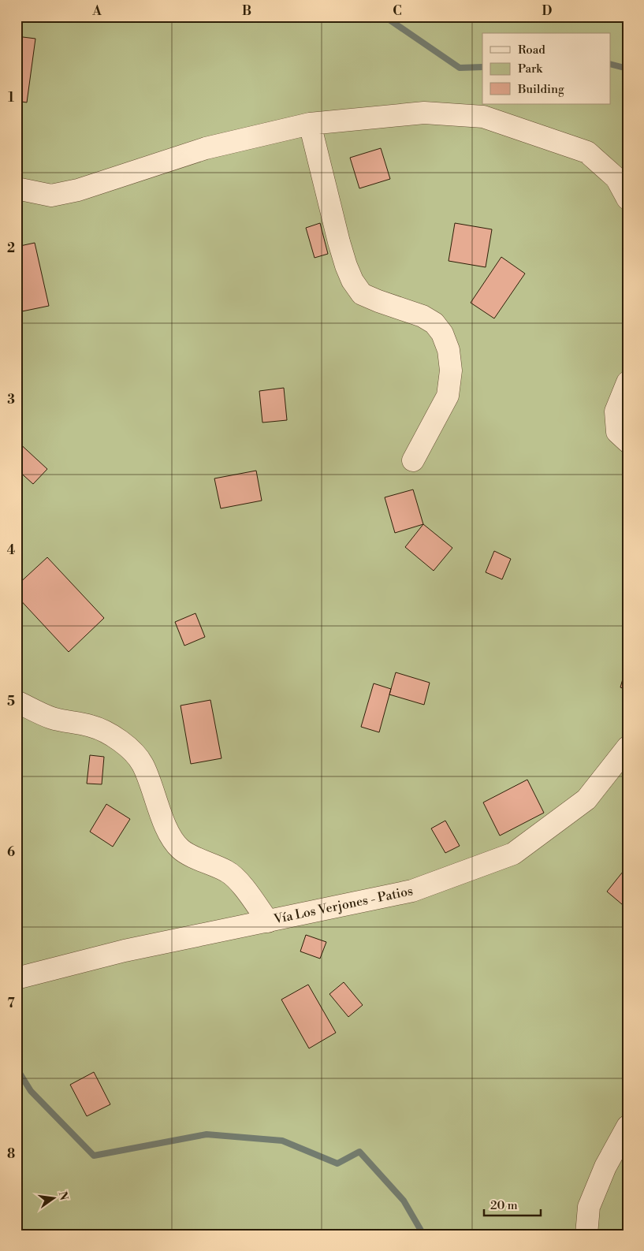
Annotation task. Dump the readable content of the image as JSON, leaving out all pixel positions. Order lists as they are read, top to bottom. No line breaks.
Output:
{"streets":{"street":["Vía Los Verjones - Patios"]},"legend":["Road","Park","Building"],"scale_bar":"20 m","north":"right","grid":{"columns":["A","B","C","D"],"rows":["1","2","3","4","5","6","7","8"]}}
